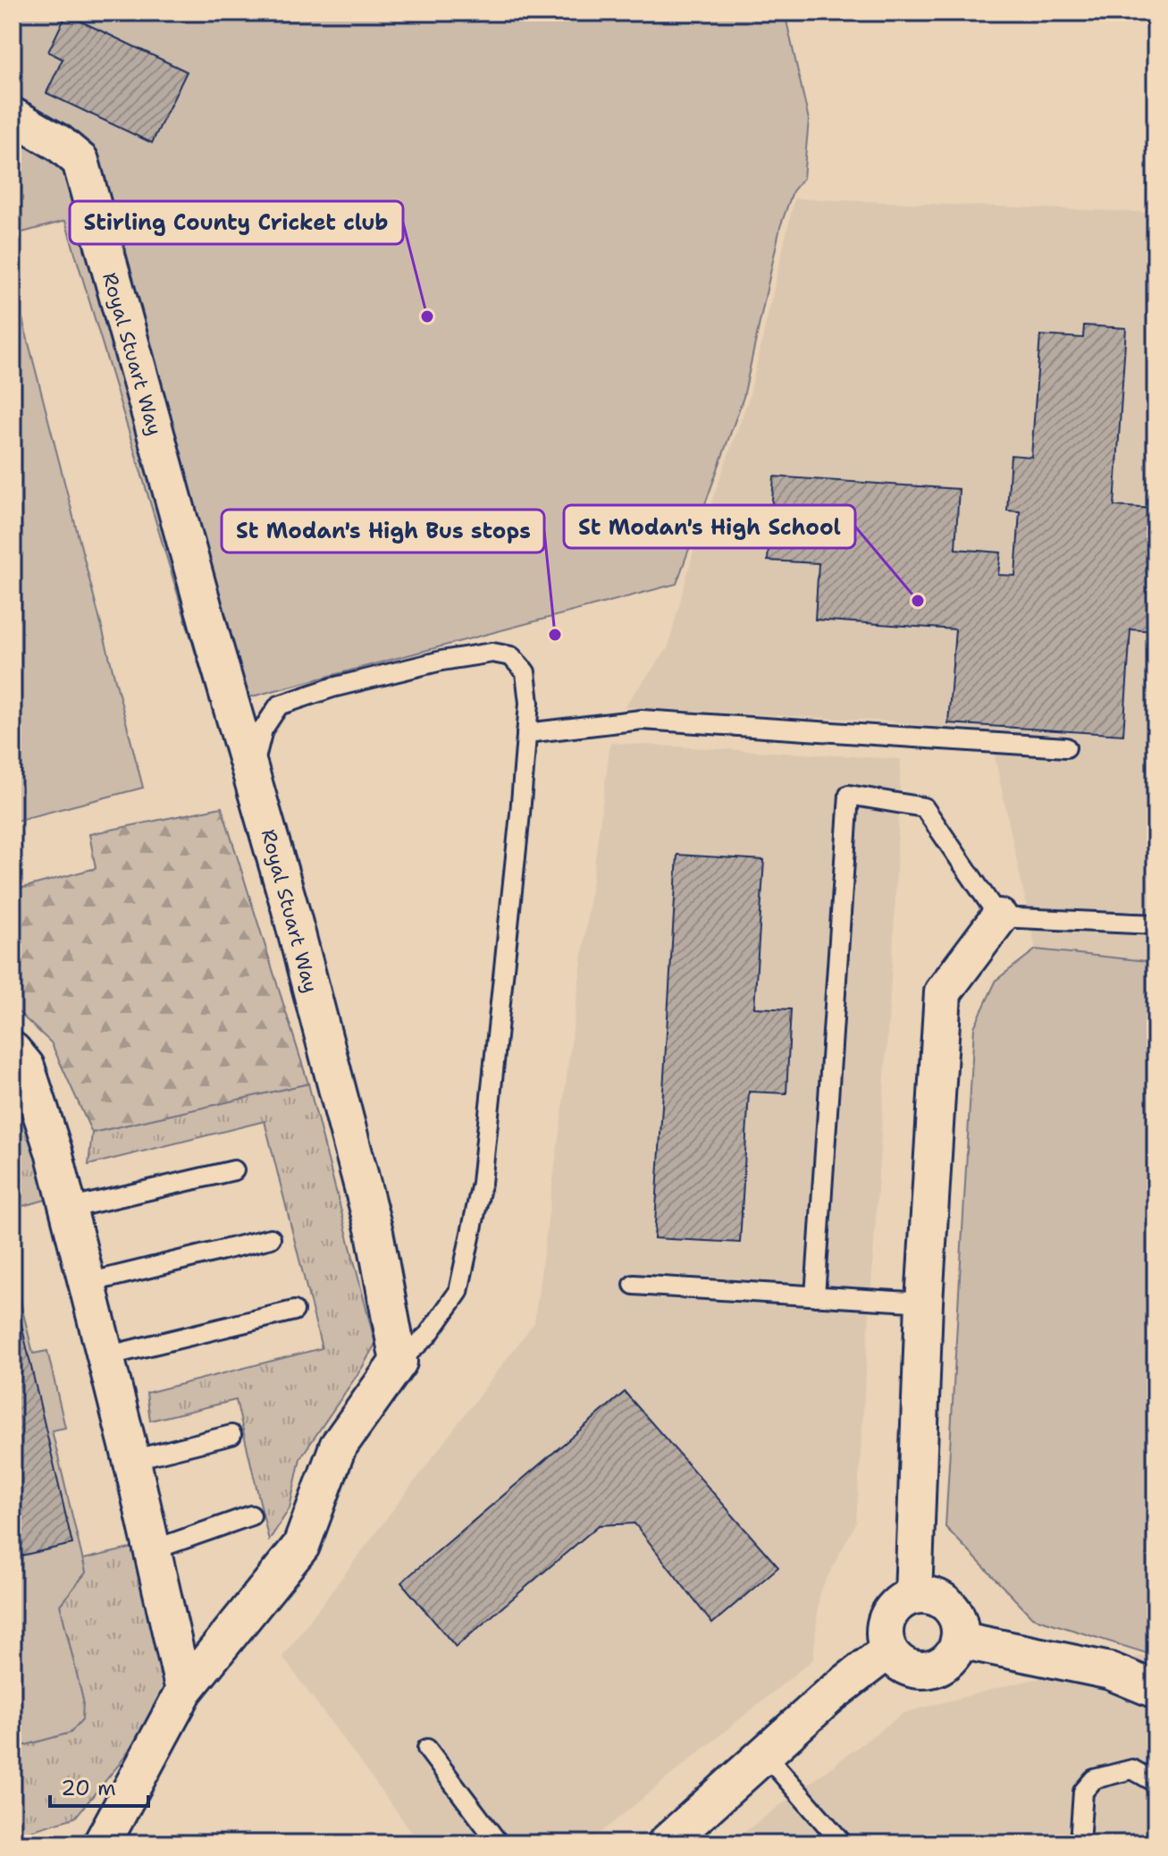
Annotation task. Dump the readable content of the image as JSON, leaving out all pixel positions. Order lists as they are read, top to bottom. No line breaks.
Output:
{"streets":{"street":["Royal Stuart Way"]},"places":["Stirling County Cricket club","St Modan's High School","St Modan's High Bus stops"],"scale_bar":"20 m"}
